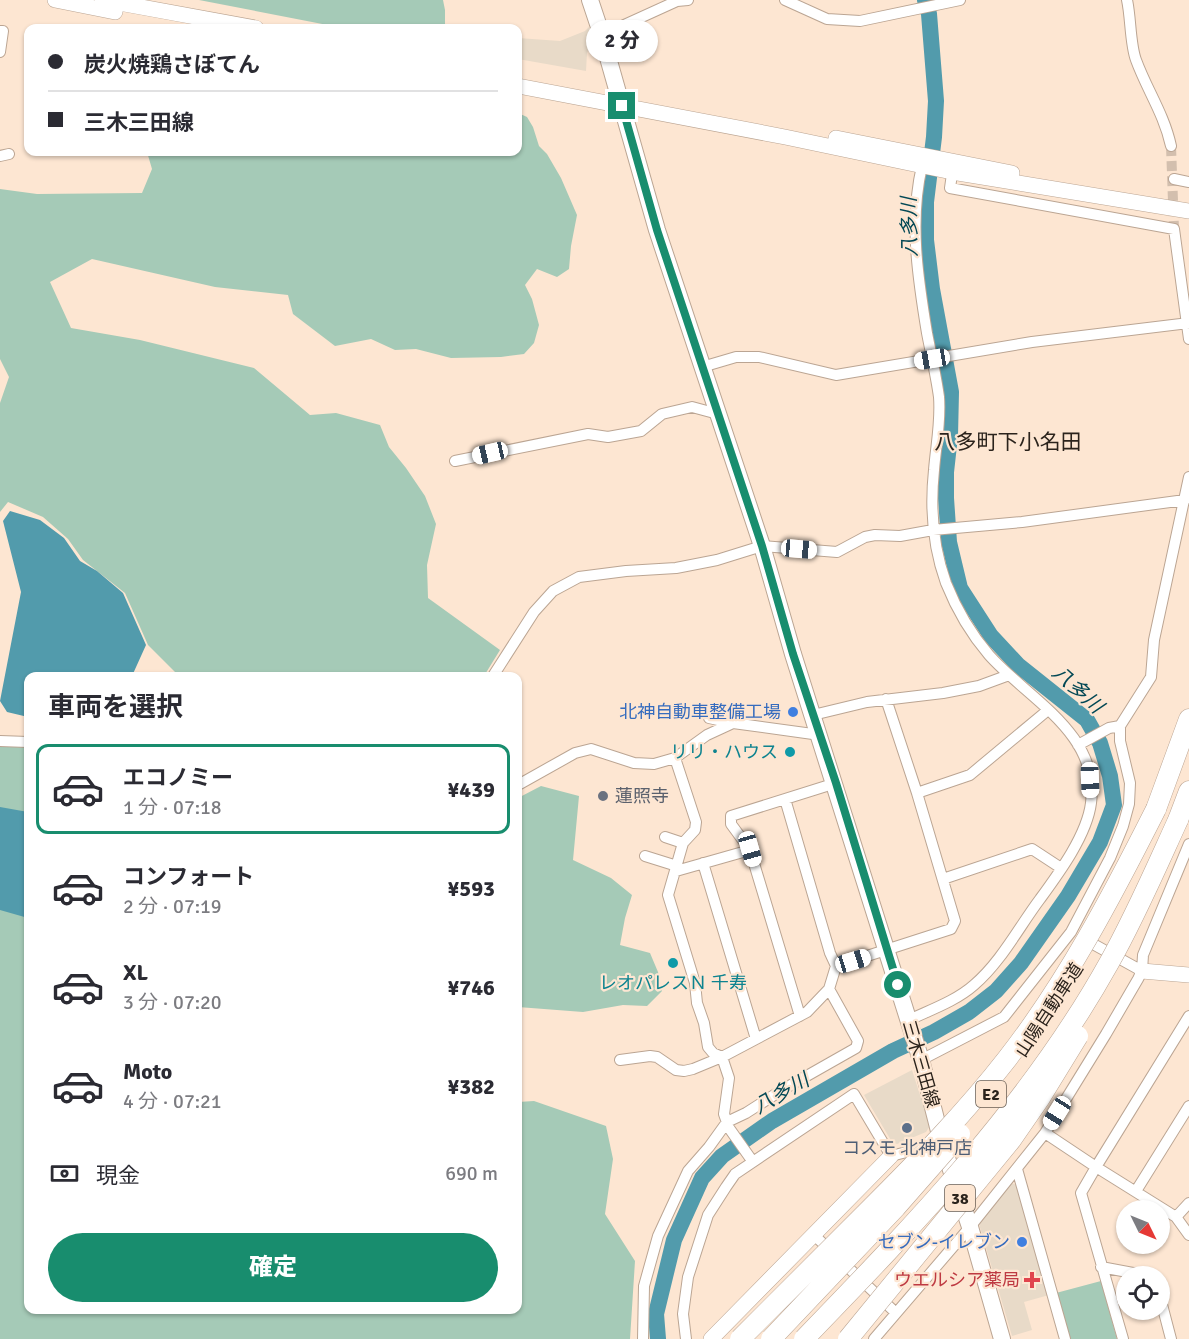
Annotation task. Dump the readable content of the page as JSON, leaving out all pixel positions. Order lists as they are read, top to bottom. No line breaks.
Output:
{"streets":{"highway":["山陽自動車道","E2"],"main road":["三木三田線","38"]},"crossings":[["山陽自動車道","E2"]],"districts":["八多町下小名田"],"water":["八多川"],"places":{"other":["北神自動車整備工場","リリ・ハウス","蓮照寺","レオパレスＮ 千寿","コスモ 北神戸店","セブン-イレブン"],"health":["ウエルシア薬局"]},"north":"bottom right","page":{"bubble":"2 分","banner":["炭火焼鶏さぼてん","三木三田線"],"heading":"車両を選択","list":[{"name":"エコノミー","note":"1 分 · 07:18","value":"¥439"},{"name":"コンフォート","note":"2 分 · 07:19","value":"¥593"},{"name":"XL","note":"3 分 · 07:20","value":"¥746"},{"name":"Moto","note":"4 分 · 07:21","value":"¥382"}],"pay":["現金","690 m"],"buttons":"確定"}}
